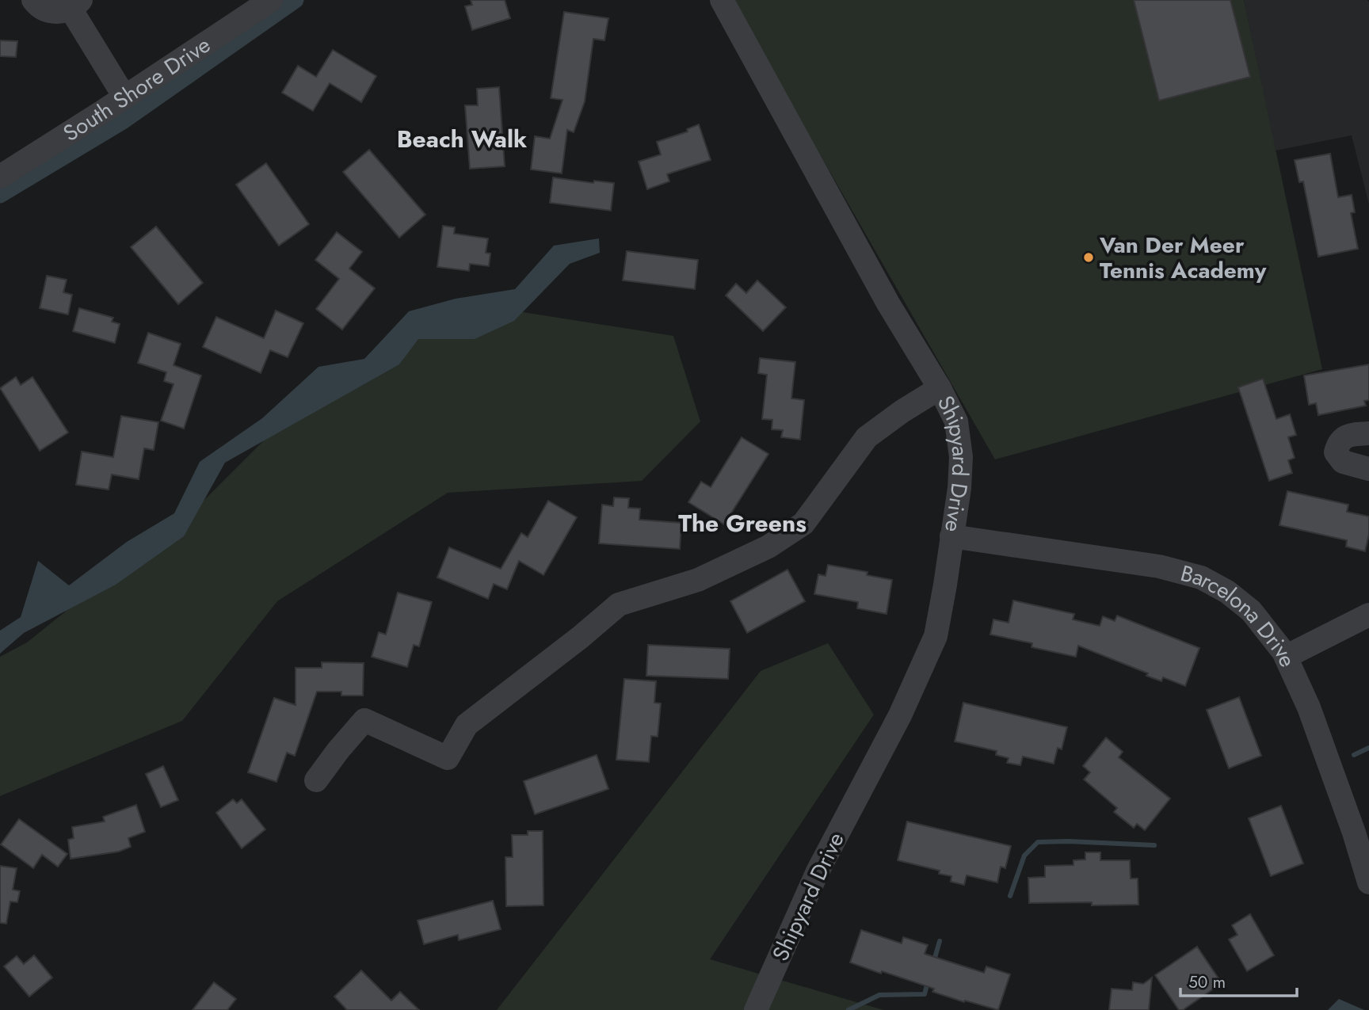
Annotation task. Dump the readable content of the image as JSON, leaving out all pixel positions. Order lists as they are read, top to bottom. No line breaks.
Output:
{"streets":{"street":["South Shore Drive","Shipyard Drive","Barcelona Drive"]},"crossings":[["Shipyard Drive","Barcelona Drive"]],"districts":["Beach Walk","The Greens"],"places":["Van Der Meer Tennis Academy"],"scale_bar":"50 m"}
